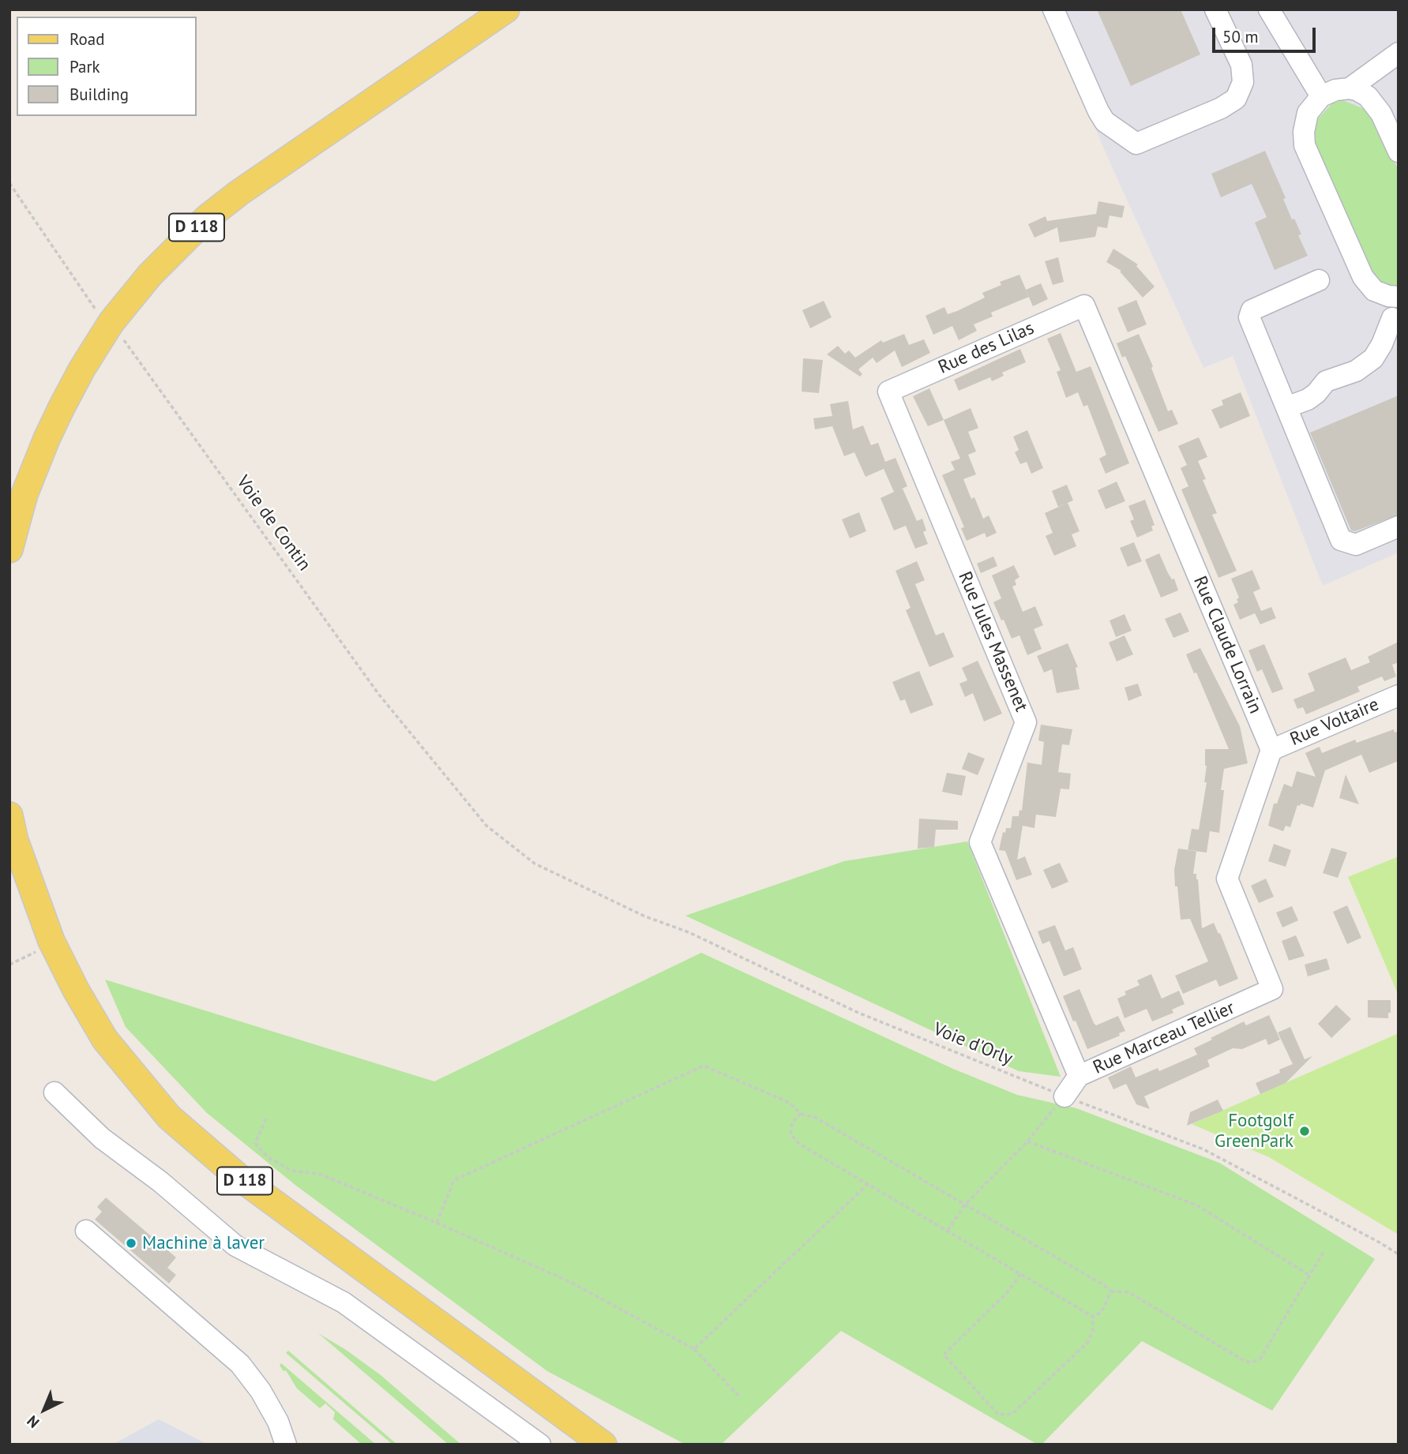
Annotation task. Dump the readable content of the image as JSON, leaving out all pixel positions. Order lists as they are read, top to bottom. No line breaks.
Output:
{"streets":{"main road":["D 118"],"street":["Rue des Lilas","Rue Jules Massenet","Rue Claude Lorrain","Rue Voltaire","Rue Marceau Tellier"],"path":["Voie de Contin","Voie d'Orly"]},"crossings":[["D 118","Voie de Contin"],["Rue des Lilas","Rue Jules Massenet"],["Rue des Lilas","Rue Claude Lorrain"],["Voie de Contin","Voie d'Orly"],["Rue Jules Massenet","Rue Marceau Tellier"],["Rue Claude Lorrain","Rue Voltaire"],["Rue Claude Lorrain","Rue Marceau Tellier"],["Rue Voltaire","Rue Marceau Tellier"],["Rue Marceau Tellier","Voie d'Orly"]],"places":["Footgolf GreenPark","Machine à laver"],"legend":["Road","Park","Building"],"scale_bar":"50 m","north":"bottom left"}
